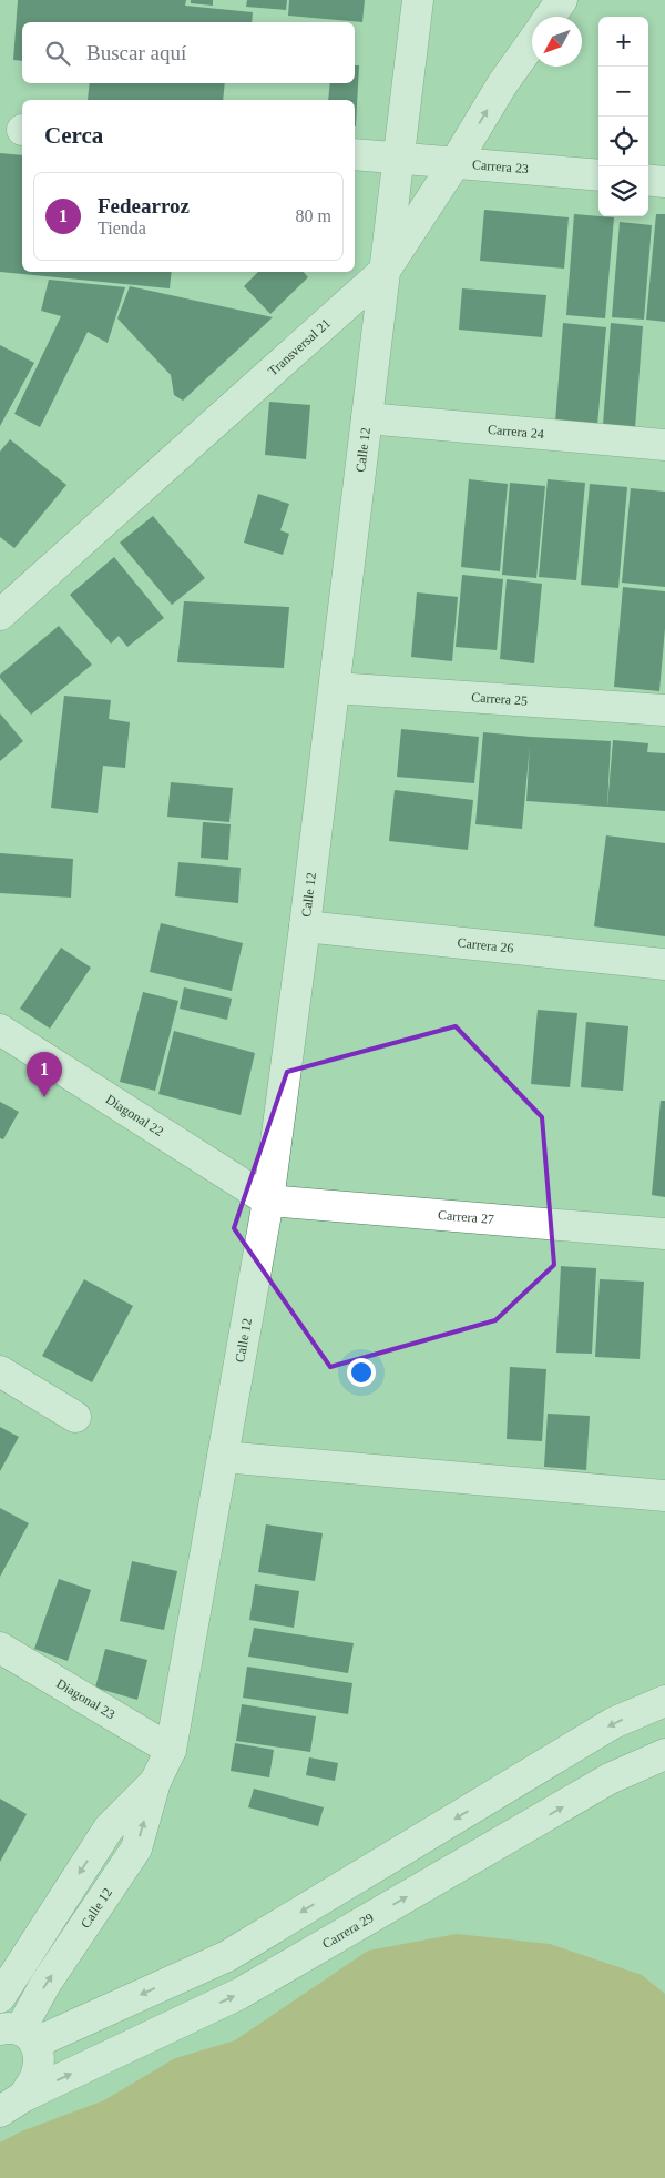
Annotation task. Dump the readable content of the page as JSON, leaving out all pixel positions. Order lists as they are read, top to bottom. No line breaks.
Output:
{"streets":{"street":["Carrera 23","Transversal 21","Carrera 24","Calle 12","Carrera 25","Carrera 26","Diagonal 22","Carrera 27","Diagonal 23","Carrera 29"]},"crossings":[["Carrera 23","Transversal 21"],["Carrera 23","Calle 12"],["Transversal 21","Calle 12"],["Carrera 24","Calle 12"],["Calle 12","Carrera 25"],["Calle 12","Carrera 26"],["Calle 12","Diagonal 22"],["Calle 12","Carrera 27"],["Calle 12","Diagonal 23"],["Calle 12","Carrera 29"],["Diagonal 22","Carrera 27"]],"north":"bottom left","page":{"map_buttons":["+","−"],"search":"Buscar aquí","heading":"Cerca","list":[{"mark":"1","name":"Fedearroz","note":"Tienda","value":"80 m"}],"pins":"1"}}
